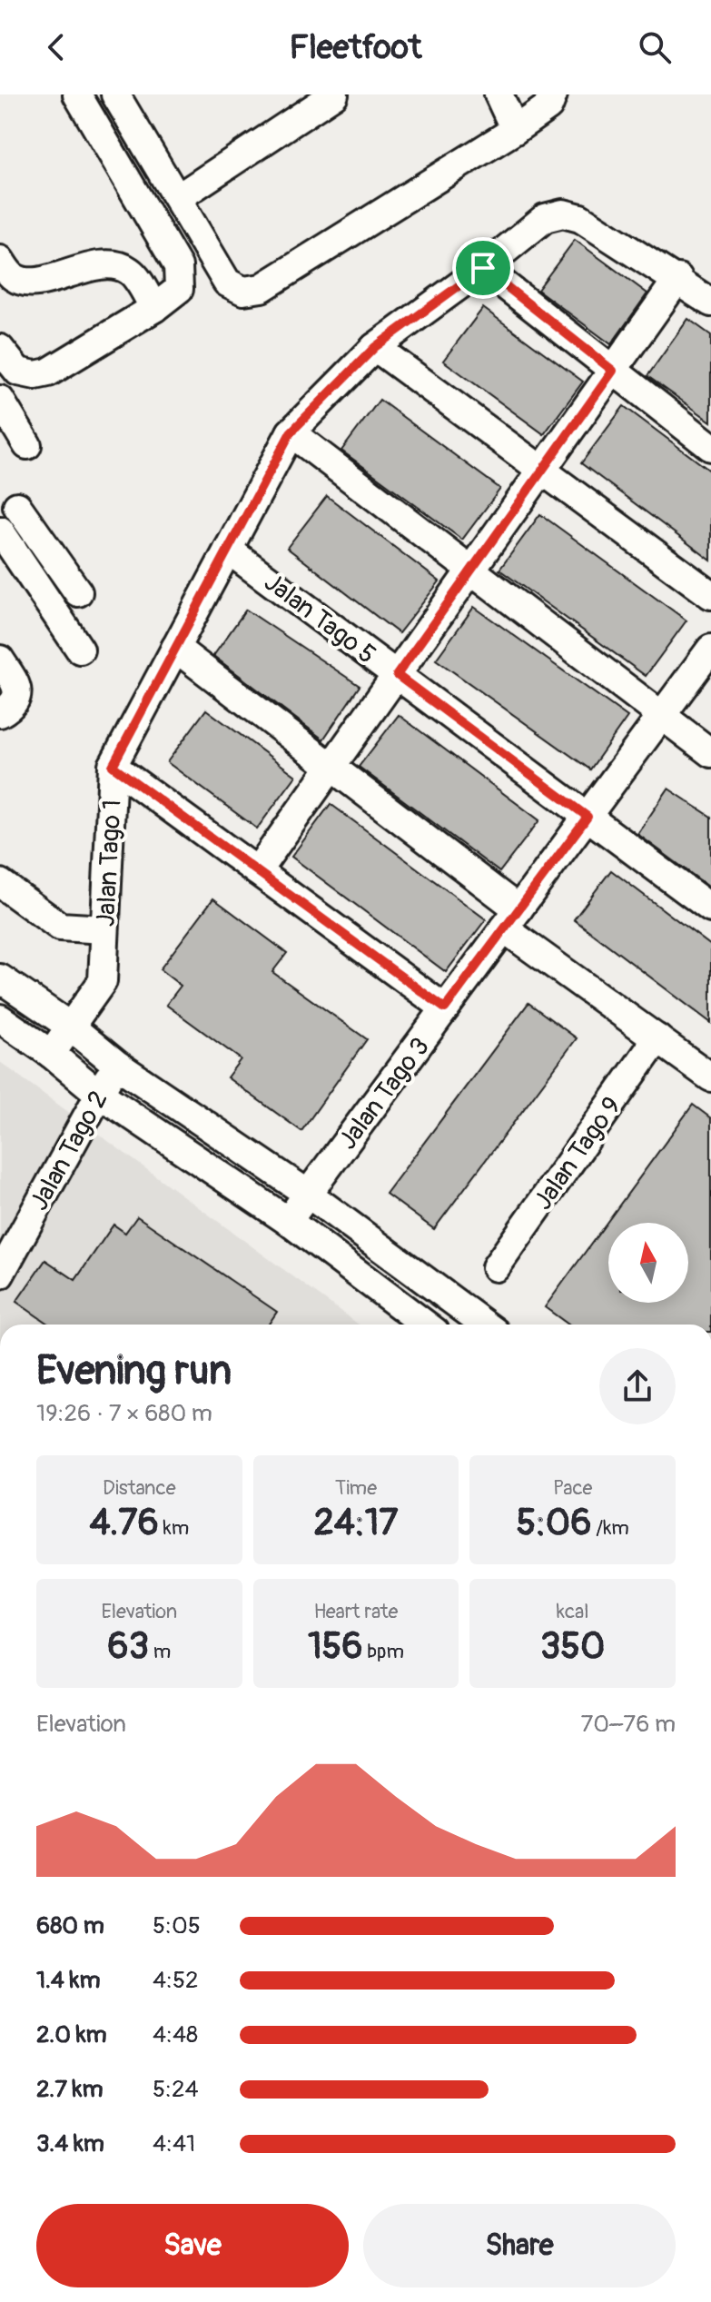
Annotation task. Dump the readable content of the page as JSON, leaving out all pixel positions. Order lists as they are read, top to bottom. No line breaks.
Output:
{"streets":{"street":["Jalan Tago 5","Jalan Tago 1","Jalan Tago 3","Jalan Tago 2","Jalan Tago 9"]},"crossings":[["Jalan Tago 5","Jalan Tago 1"],["Jalan Tago 5","Jalan Tago 3"]],"north":"top","page":{"header":"Fleetfoot","heading":["Evening run","19:26 · 7 × 680 m"],"stats":[["Distance","4.76 km"],["Time","24:17"],["Pace","5:06 /km"],["Elevation","63 m"],["Heart rate","156 bpm"],["kcal","350"]],"chart":["Elevation","70–76 m"],"list":[{"name":"680 m","note":"5:05"},{"name":"1.4 km","note":"4:52"},{"name":"2.0 km","note":"4:48"},{"name":"2.7 km","note":"5:24"},{"name":"3.4 km","note":"4:41"}],"buttons":["Save","Share"]}}
